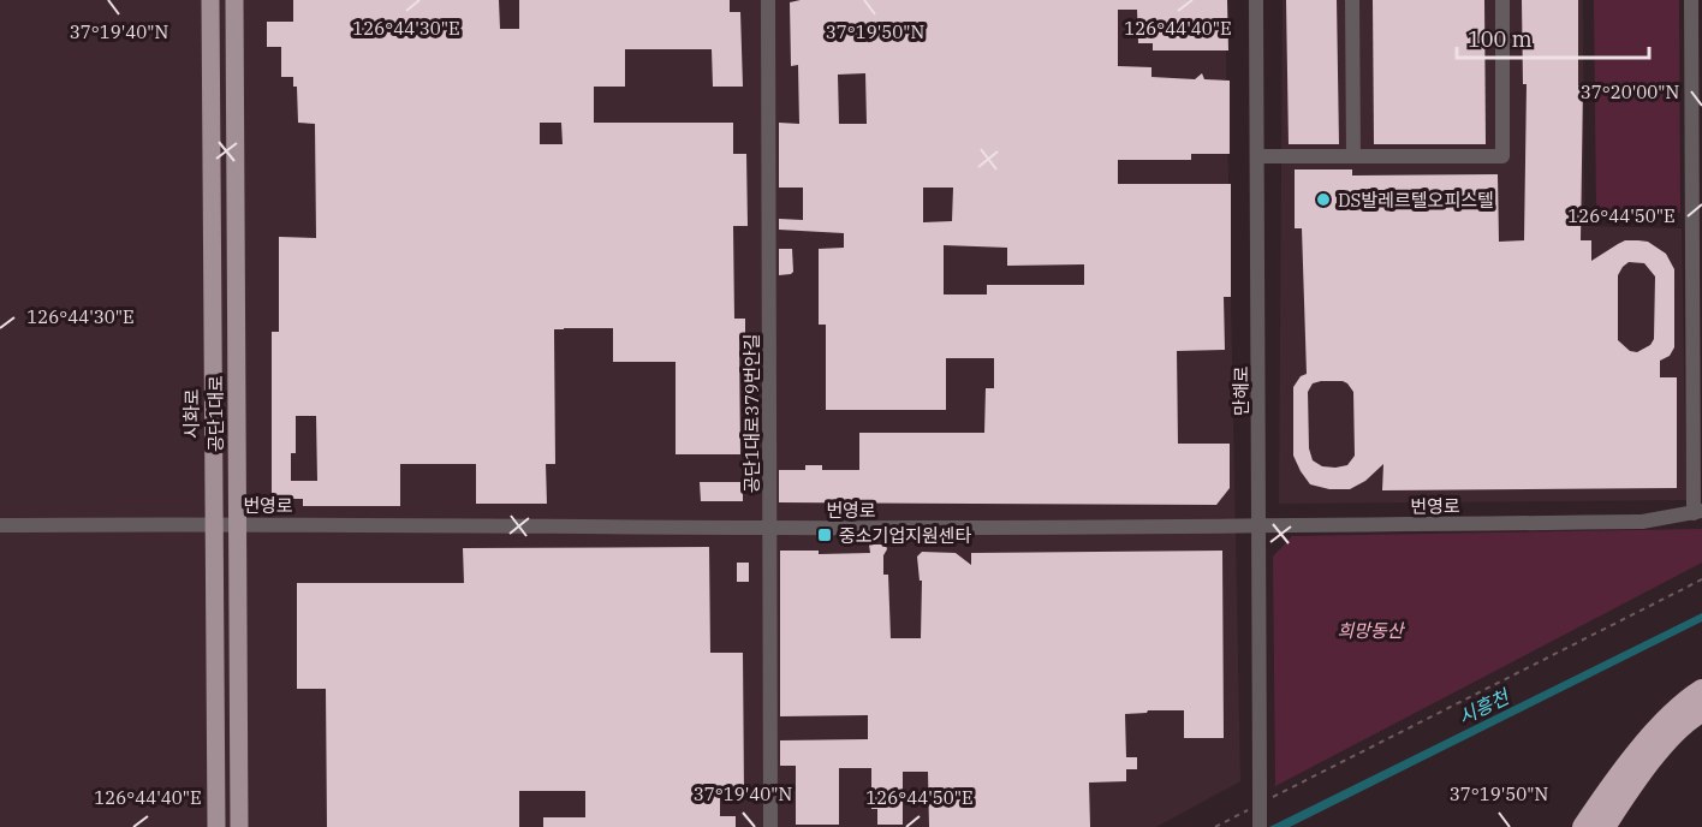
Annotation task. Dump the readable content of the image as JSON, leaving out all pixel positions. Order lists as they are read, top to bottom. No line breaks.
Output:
{"streets":{"main road":["시화로","공단1대로"],"street":["만해로","공단1대로379번안길","번영로"]},"crossings":[["만해로","번영로"],["시화로","번영로"],["공단1대로","번영로"],["공단1대로379번안길","번영로"]],"water":["시흥천"],"parks":["희망동산"],"places":{"other":["DS발레르텔오피스텔"],"transit":["중소기업지원센타"]},"scale_bar":"100 m","coordinates":["126°44'30\"E","126°44'40\"E","37°19'40\"N","37°19'50\"N","37°20'00\"N","126°44'50\"E"]}
